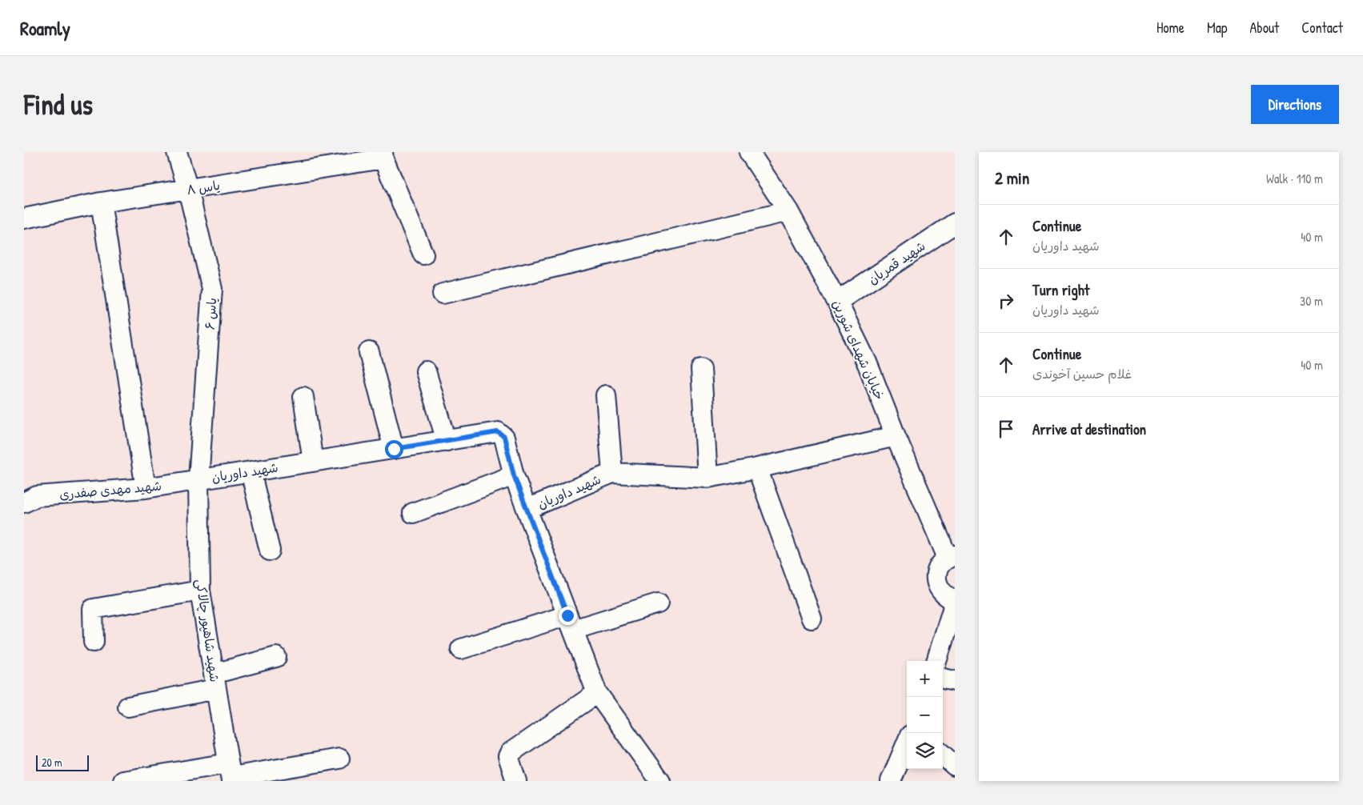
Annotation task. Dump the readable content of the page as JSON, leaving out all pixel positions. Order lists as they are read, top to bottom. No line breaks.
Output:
{"streets":{"street":["یاس ۸","شهید قمریان","یاس ۶","خیابان شهدای شورین","شهید داوریان","شهید مهدی صفدری","شهید شاهپور چالاکی"]},"crossings":[["یاس ۸","یاس ۶"],["شهید قمریان","خیابان شهدای شورین"],["یاس ۶","شهید داوریان"],["یاس ۶","شهید مهدی صفدری"],["یاس ۶","شهید شاهپور چالاکی"],["خیابان شهدای شورین","شهید داوریان"],["شهید داوریان","شهید مهدی صفدری"],["شهید داوریان","شهید شاهپور چالاکی"],["شهید مهدی صفدری","شهید شاهپور چالاکی"]],"scale_bar":"20 m","page":{"header":"Roamly","nav":["Home","Map","About","Contact"],"buttons":"Directions","title":"Find us","heading":["2 min","Walk · 110 m"],"list":[["Continue","شهید داوریان","40 m"],["Turn right","شهید داوریان","30 m"],["Continue","غلام حسین آخوندی","40 m"],"Arrive at destination"],"map_buttons":["+","−"],"scale":"20 m"}}
